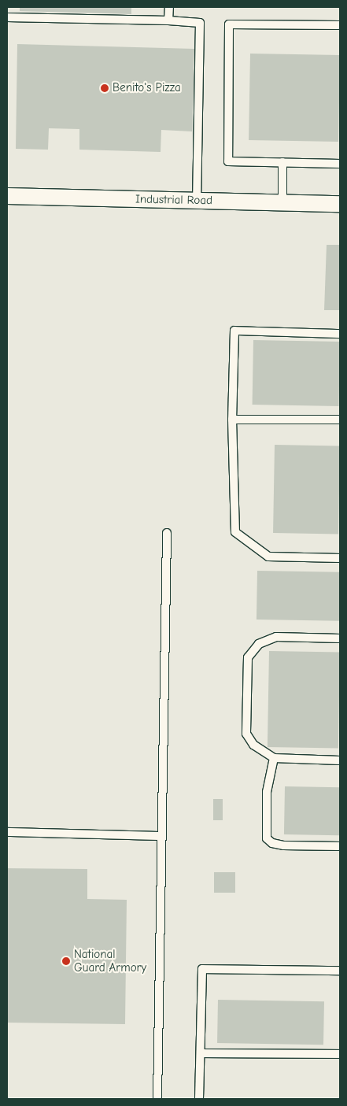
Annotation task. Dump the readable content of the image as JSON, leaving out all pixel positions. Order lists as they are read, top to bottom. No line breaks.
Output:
{"streets":{"street":["Industrial Road"]},"places":["Benito's Pizza","National Guard Armory"]}
